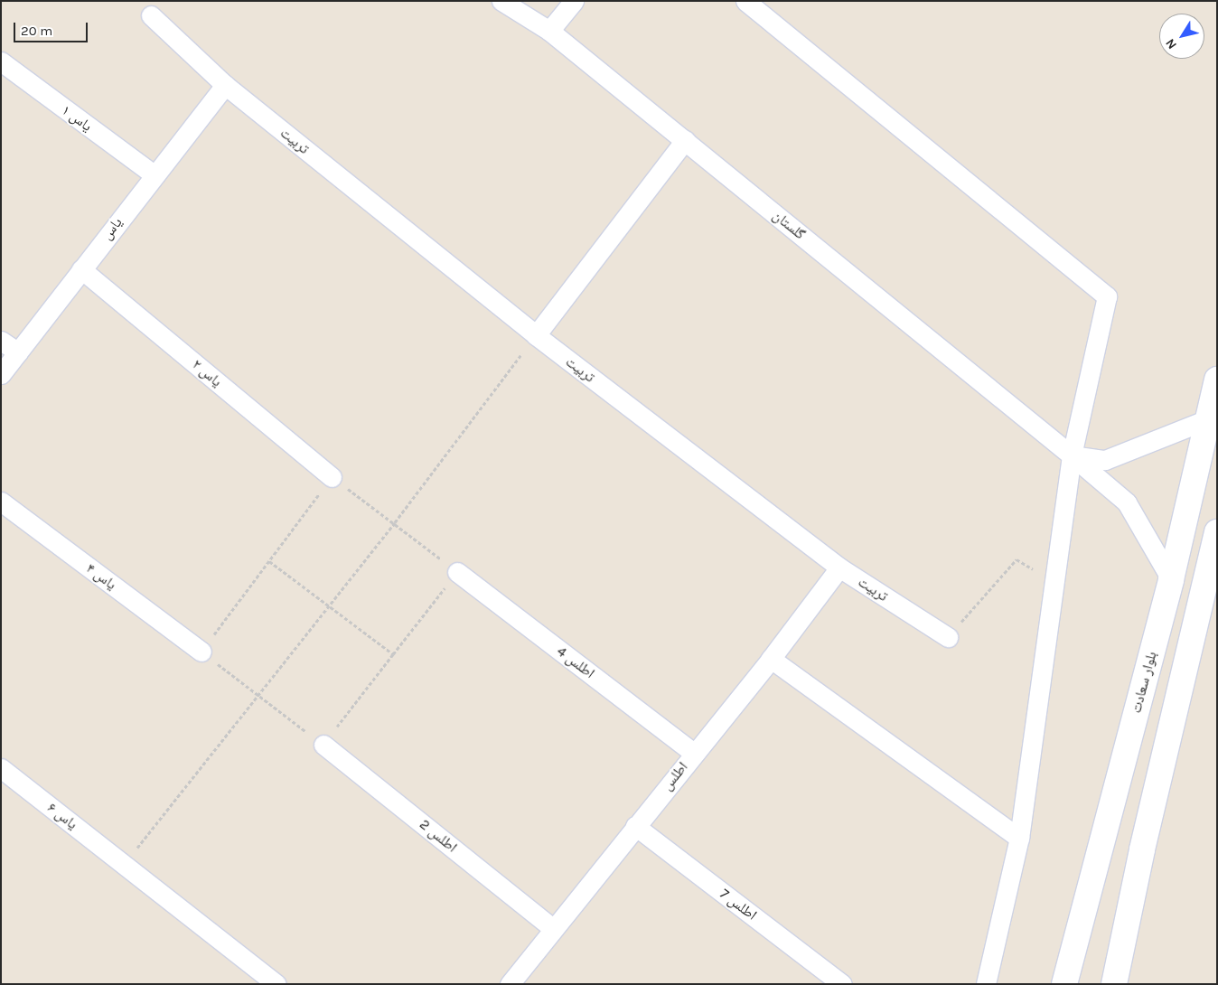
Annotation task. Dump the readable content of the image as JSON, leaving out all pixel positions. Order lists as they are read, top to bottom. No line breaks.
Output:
{"streets":{"street":["یاس ۱","تربیت","گلستان","یاس","یاس ۲","یاس ۴","اطلس 4","بلوار سعادت","اطلس","یاس ۶","اطلس 2","اطلس 7"]},"crossings":[["یاس ۱","یاس"],["تربیت","یاس"],["تربیت","اطلس"],["گلستان","بلوار سعادت"],["یاس","یاس ۲"],["اطلس 4","اطلس"],["اطلس","اطلس 2"],["اطلس","اطلس 7"]],"scale_bar":"20 m","north":"bottom left"}
